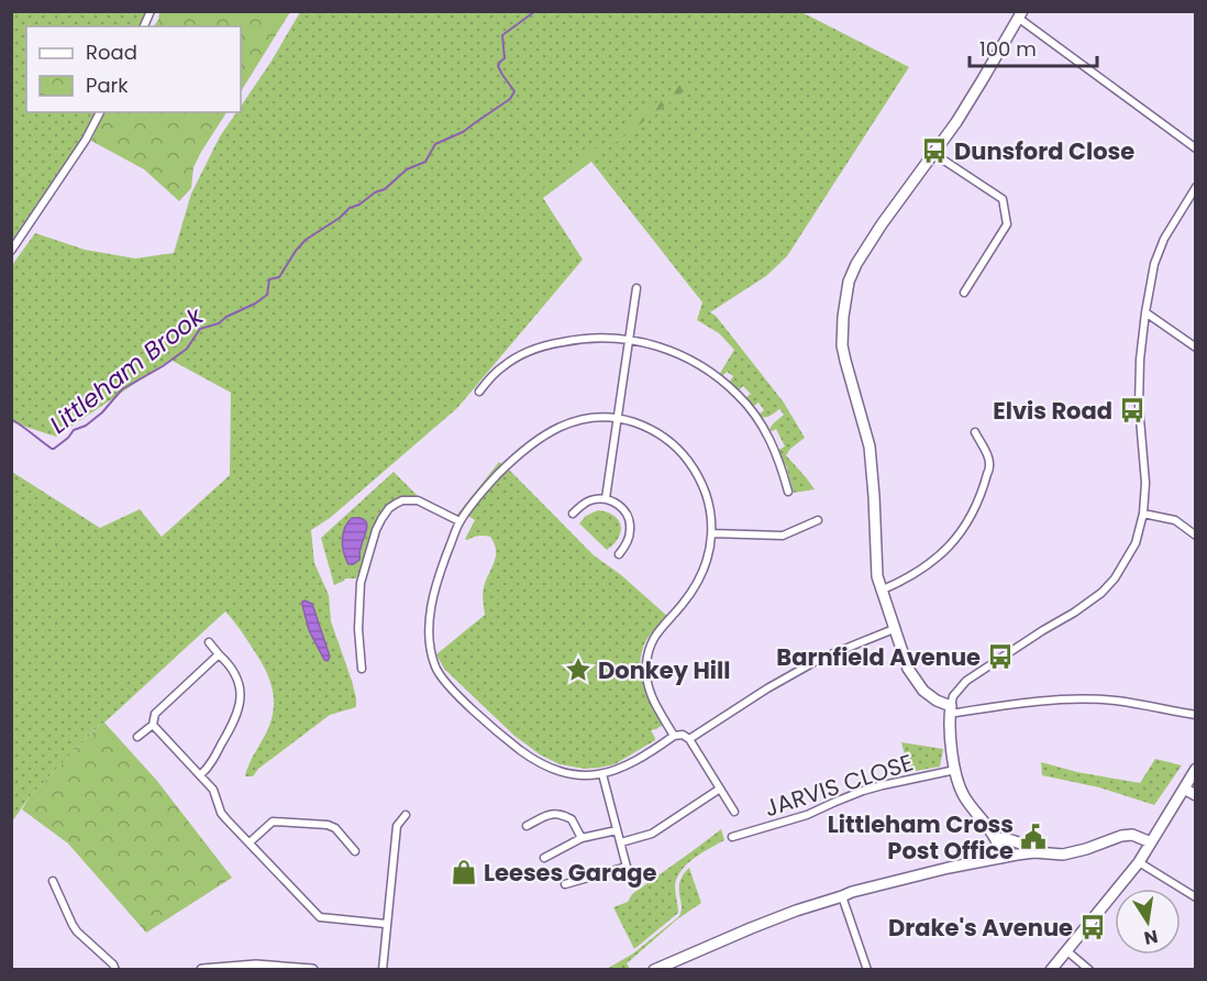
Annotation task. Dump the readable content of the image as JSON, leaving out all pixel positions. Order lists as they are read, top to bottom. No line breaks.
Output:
{"streets":{"street":["JARVIS CLOSE"]},"water":["Littleham Brook"],"places":{"bus stop":["Dunsford Close","Elvis Road","Barnfield Avenue","Drake's Avenue"],"place":["Donkey Hill"],"public building":["Littleham Cross Post Office"],"shop":["Leeses Garage"]},"legend":["Road","Park"],"scale_bar":"100 m","north":"bottom"}
